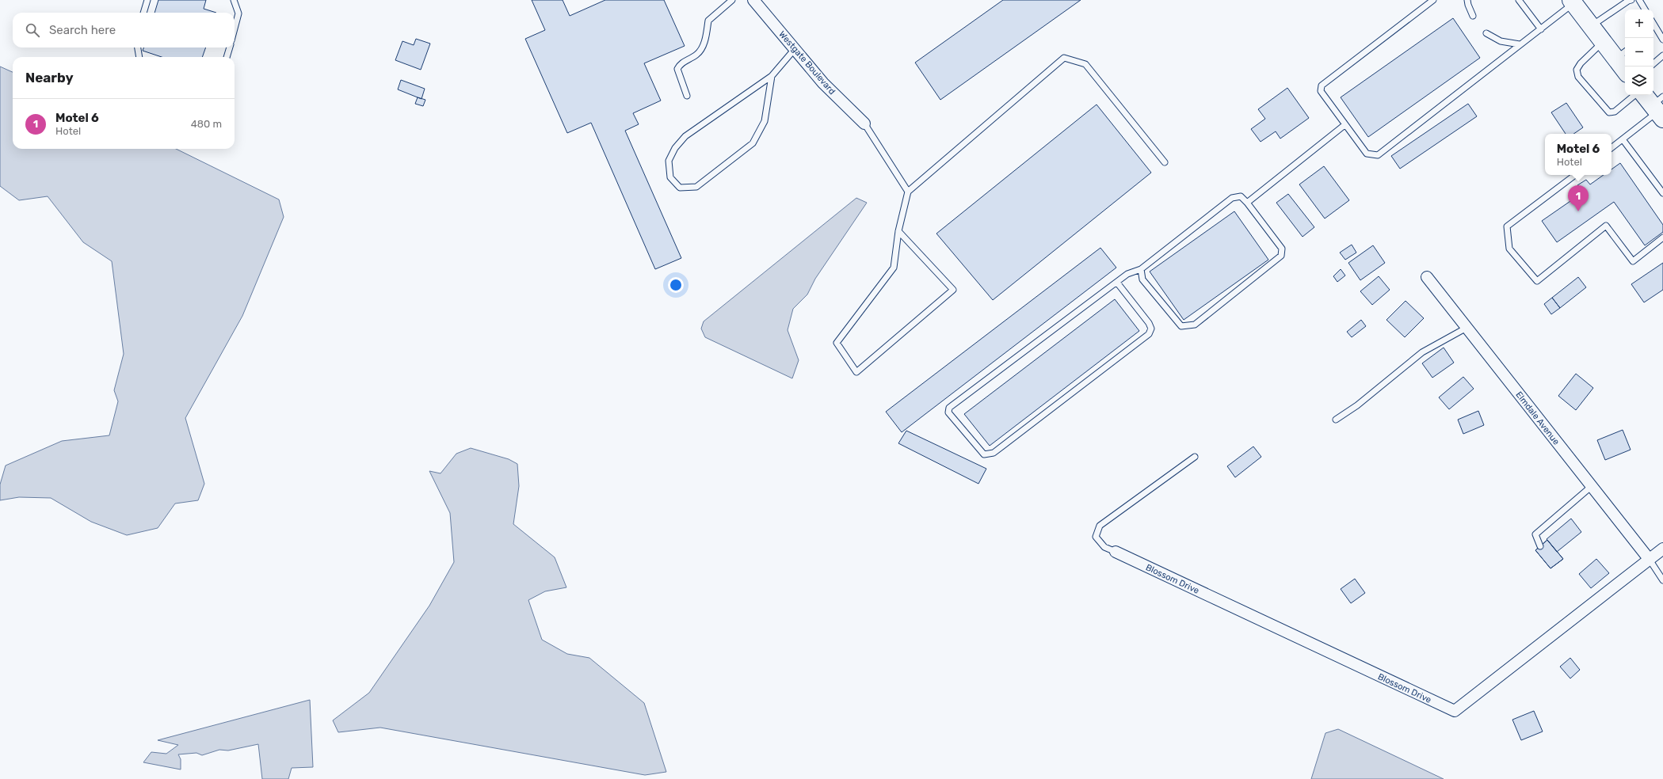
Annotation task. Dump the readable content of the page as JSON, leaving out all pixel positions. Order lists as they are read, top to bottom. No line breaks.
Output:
{"streets":{"street":["Westgate Boulevard","Elmdale Avenue","Blossom Drive"]},"crossings":[["Elmdale Avenue","Blossom Drive"]],"page":{"map_buttons":["+","−"],"search":"Search here","heading":"Nearby","list":[{"mark":"1","name":"Motel 6","note":"Hotel","value":"480 m"}],"popup":["Motel 6","Hotel"],"pins":"1"}}
